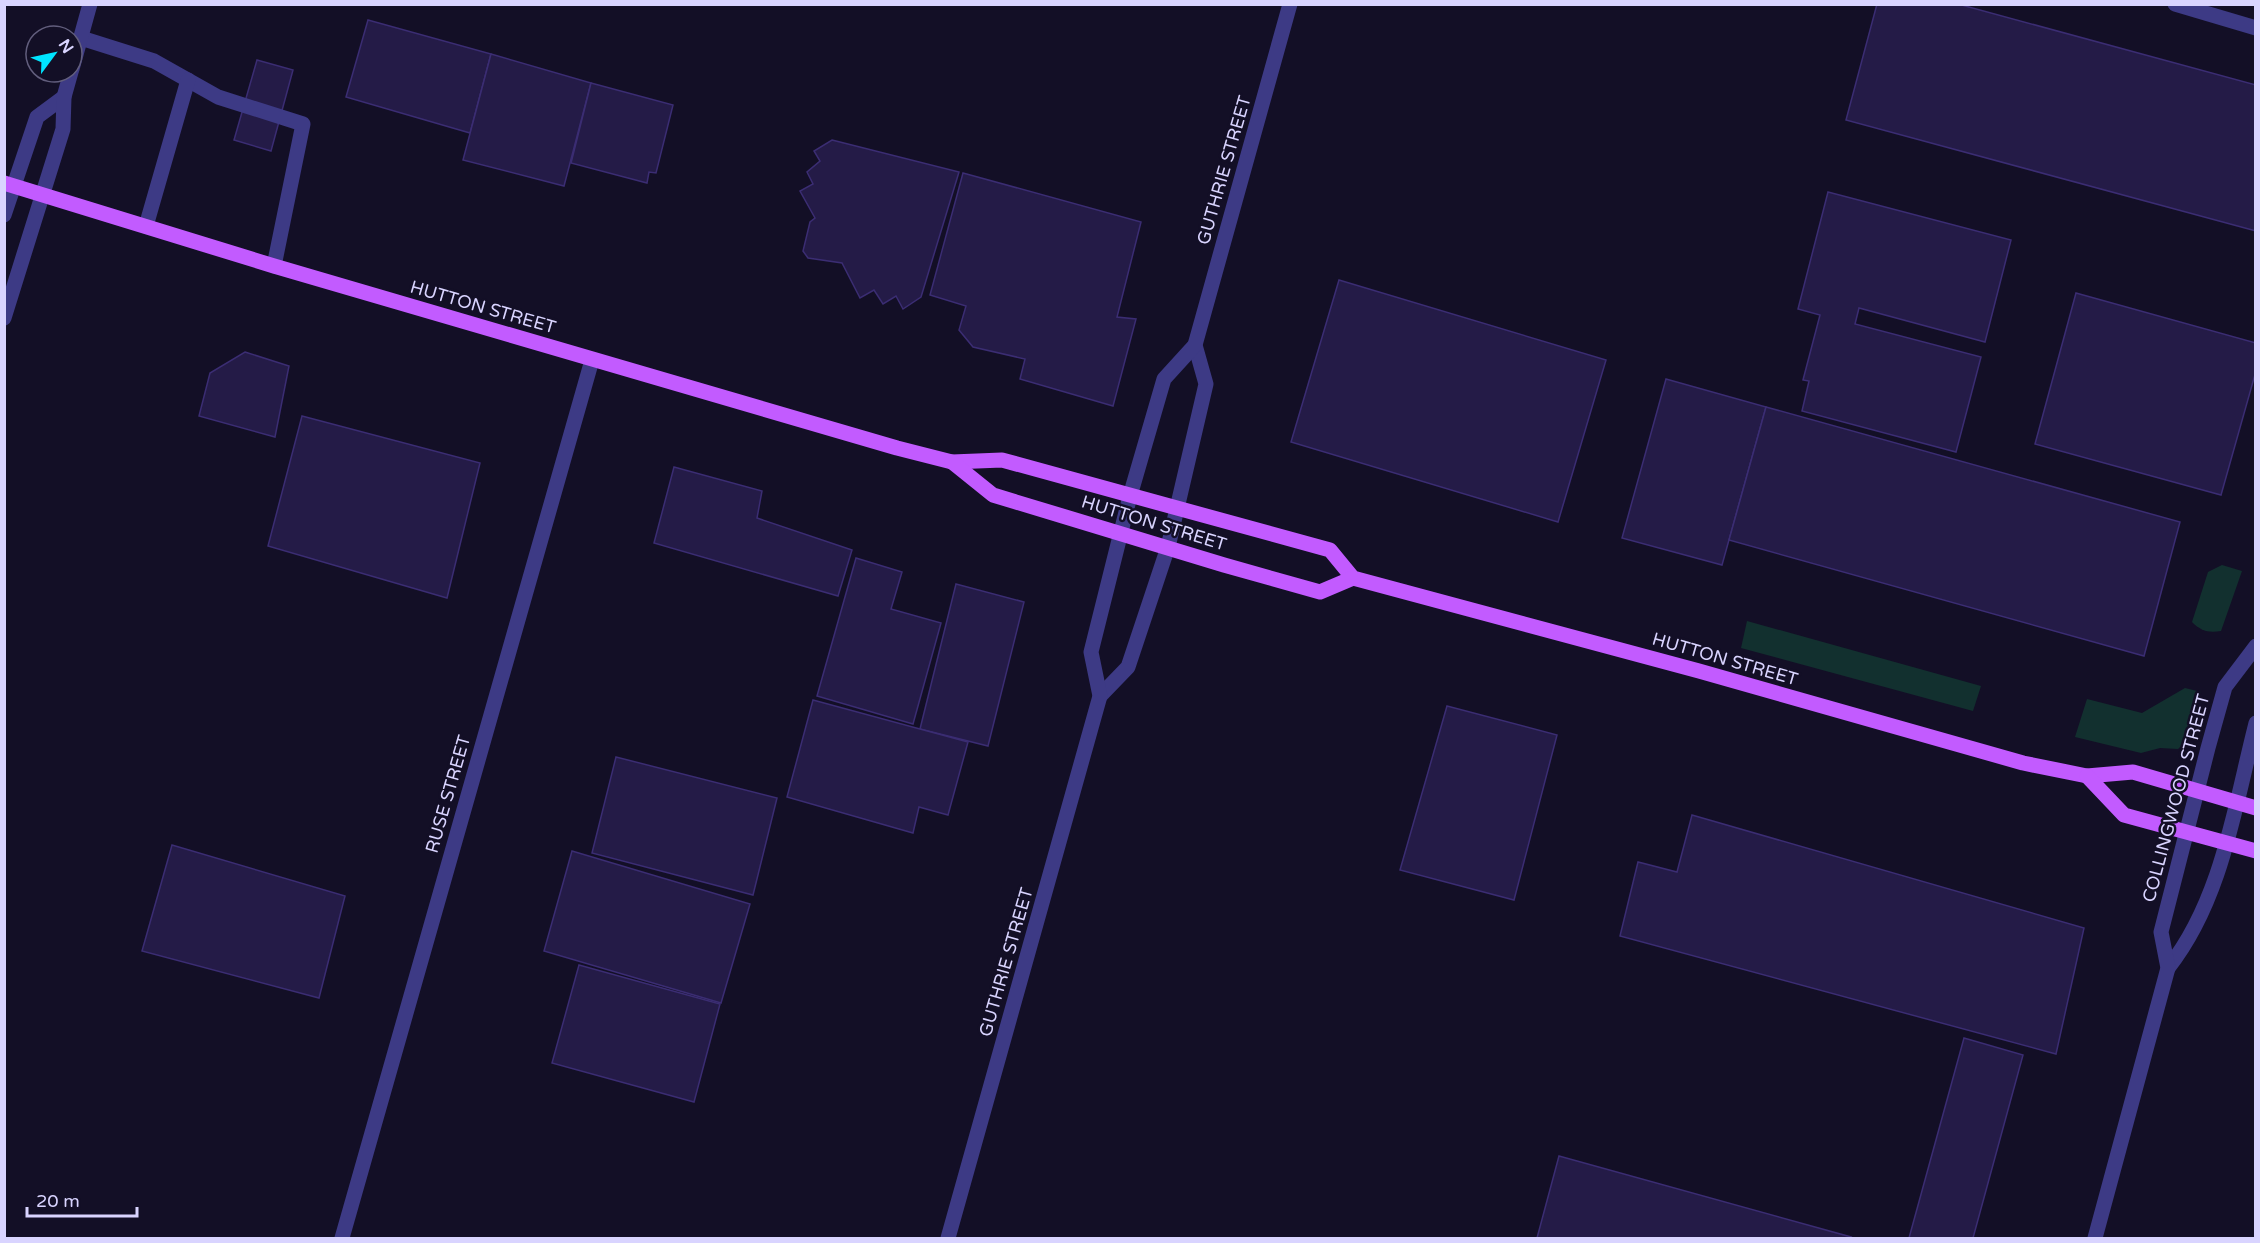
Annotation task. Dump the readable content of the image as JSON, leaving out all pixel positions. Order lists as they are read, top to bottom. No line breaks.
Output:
{"streets":{"main road":["HUTTON STREET"],"street":["GUTHRIE STREET","RUSE STREET","COLLINGWOOD STREET"]},"crossings":[["GUTHRIE STREET","HUTTON STREET"],["HUTTON STREET","RUSE STREET"],["HUTTON STREET","COLLINGWOOD STREET"]],"scale_bar":"20 m","north":"top right"}
